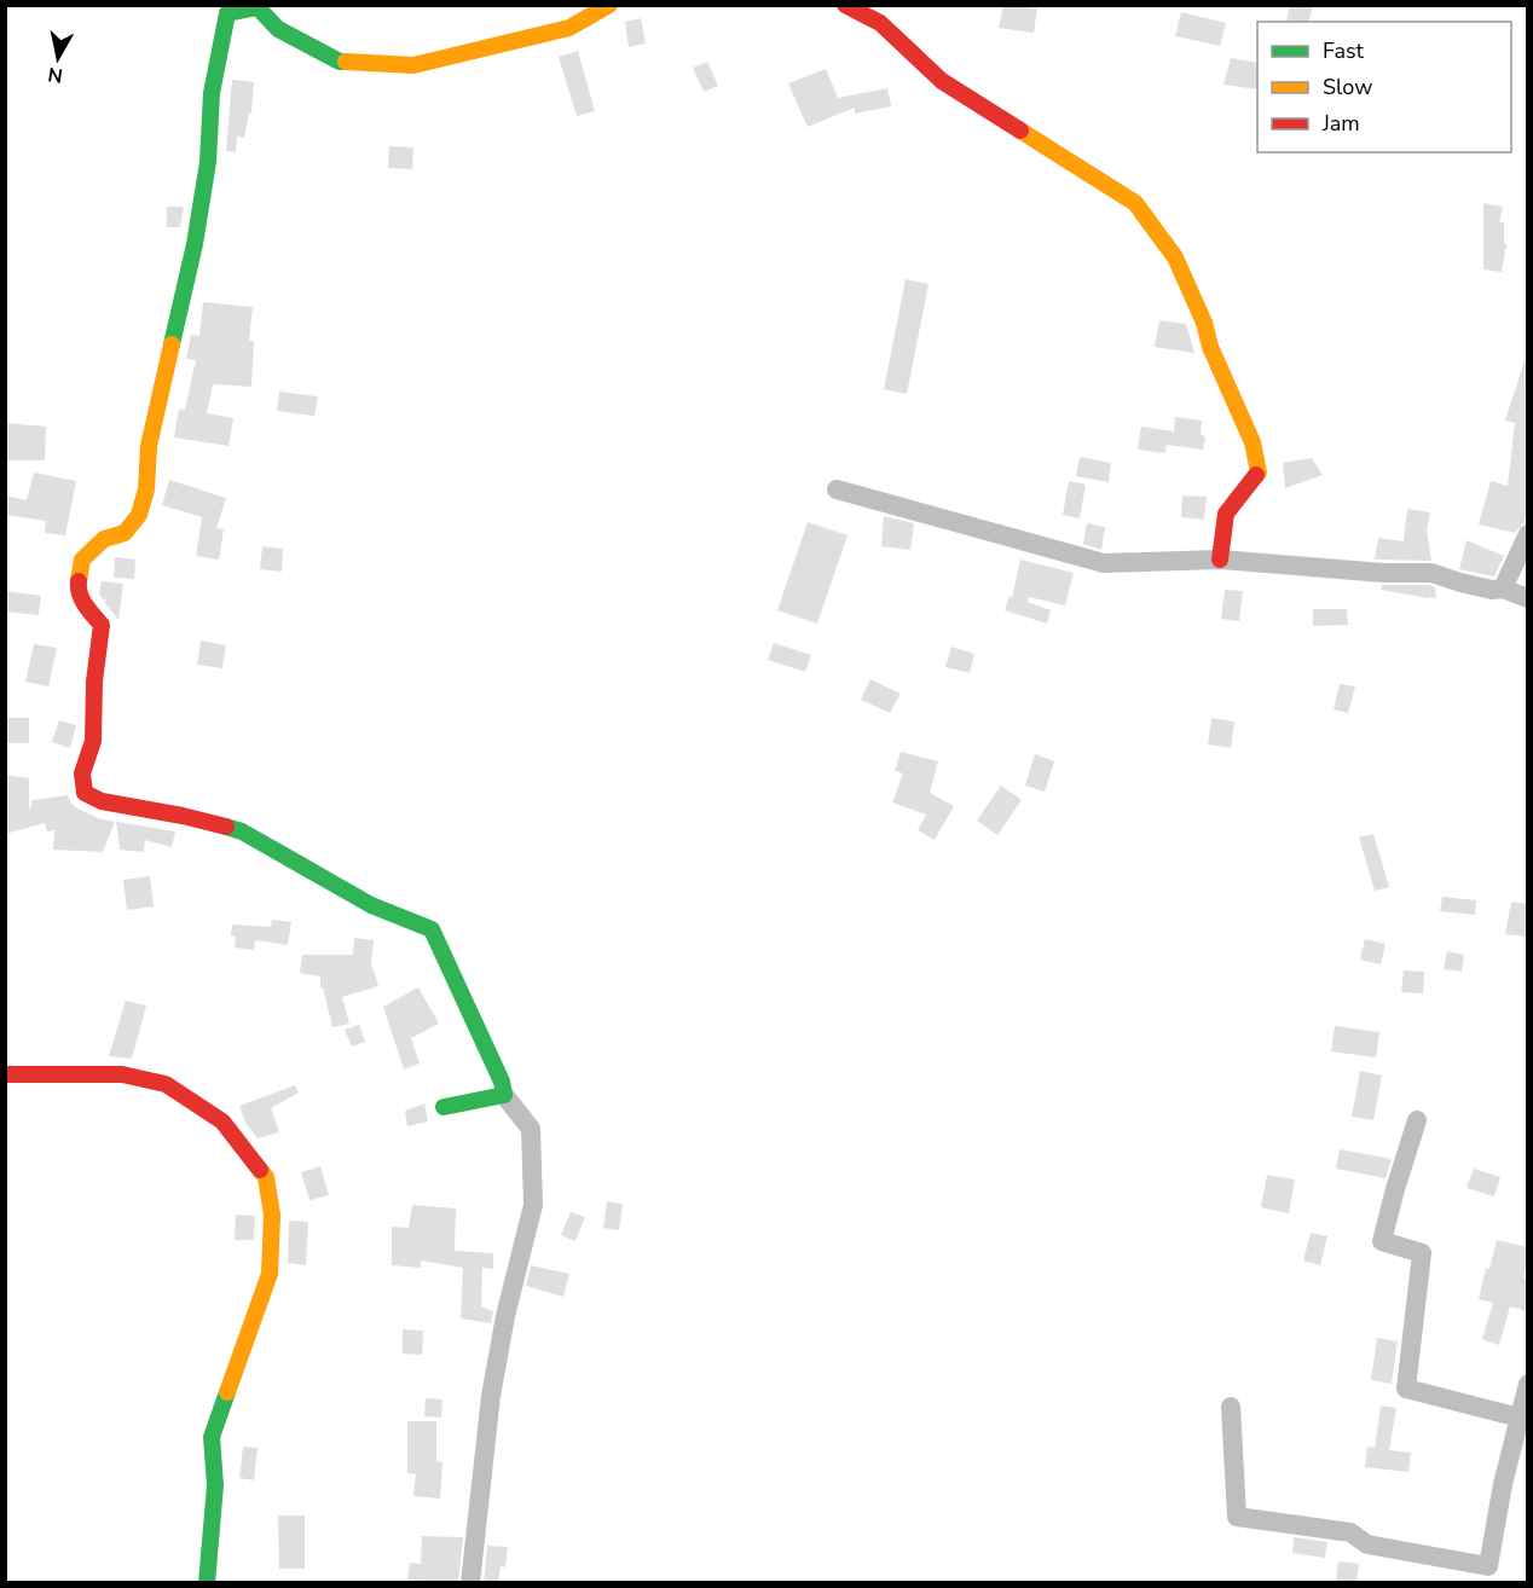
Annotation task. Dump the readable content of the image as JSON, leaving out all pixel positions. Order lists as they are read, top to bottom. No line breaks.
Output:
{"legend":["Fast","Slow","Jam"],"north":"bottom"}
